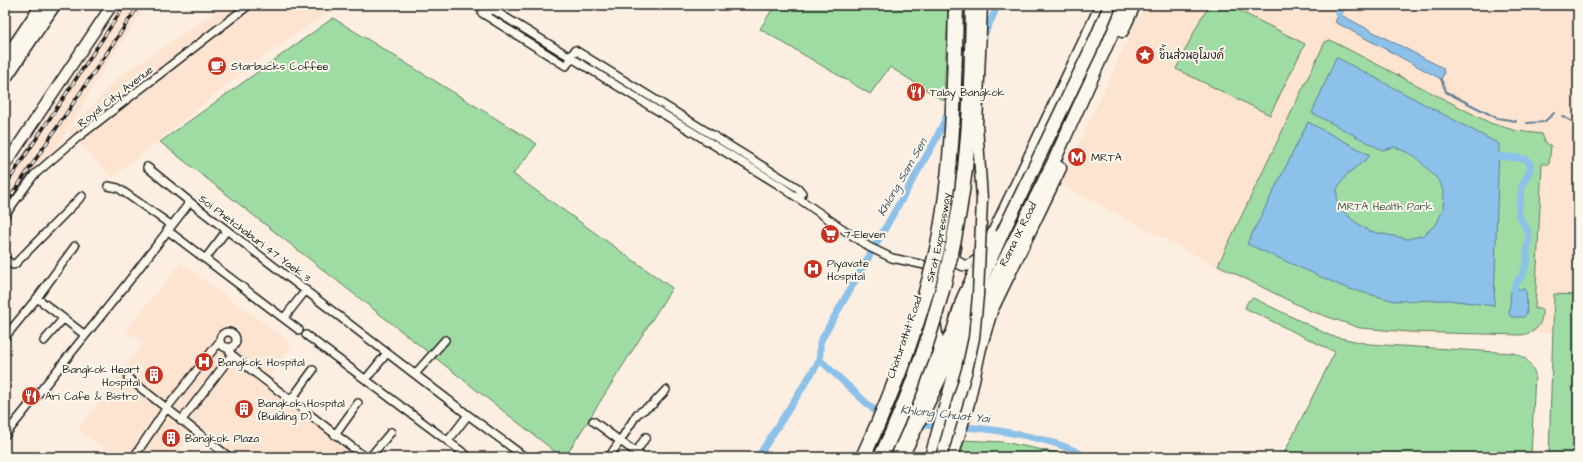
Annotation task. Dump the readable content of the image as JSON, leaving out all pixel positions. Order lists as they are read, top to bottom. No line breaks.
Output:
{"streets":{"highway":["Sirat Expressway"],"main road":["Rama IX Road","Chaturathit Road"],"street":["Royal City Avenue","Soi Phetchaburi 47 Yaek 3"]},"water":["Khlong Sam Sen","Khlong Chuat Yai"],"parks":["MRTA Health Park"],"places":{"place":["ชิ้นส่วนอุโมงค์"],"cafe":["Starbucks Coffee"],"restaurant":["Talay Bangkok","Ari Cafe & Bistro"],"metro station":["MRTA"],"supermarket":["7-Eleven"],"hospital":["Piyavate Hospital","Bangkok Hospital"],"building":["Bangkok Heart Hospital","Bangkok Hospital (Building D)","Bangkok Plaza"]}}
